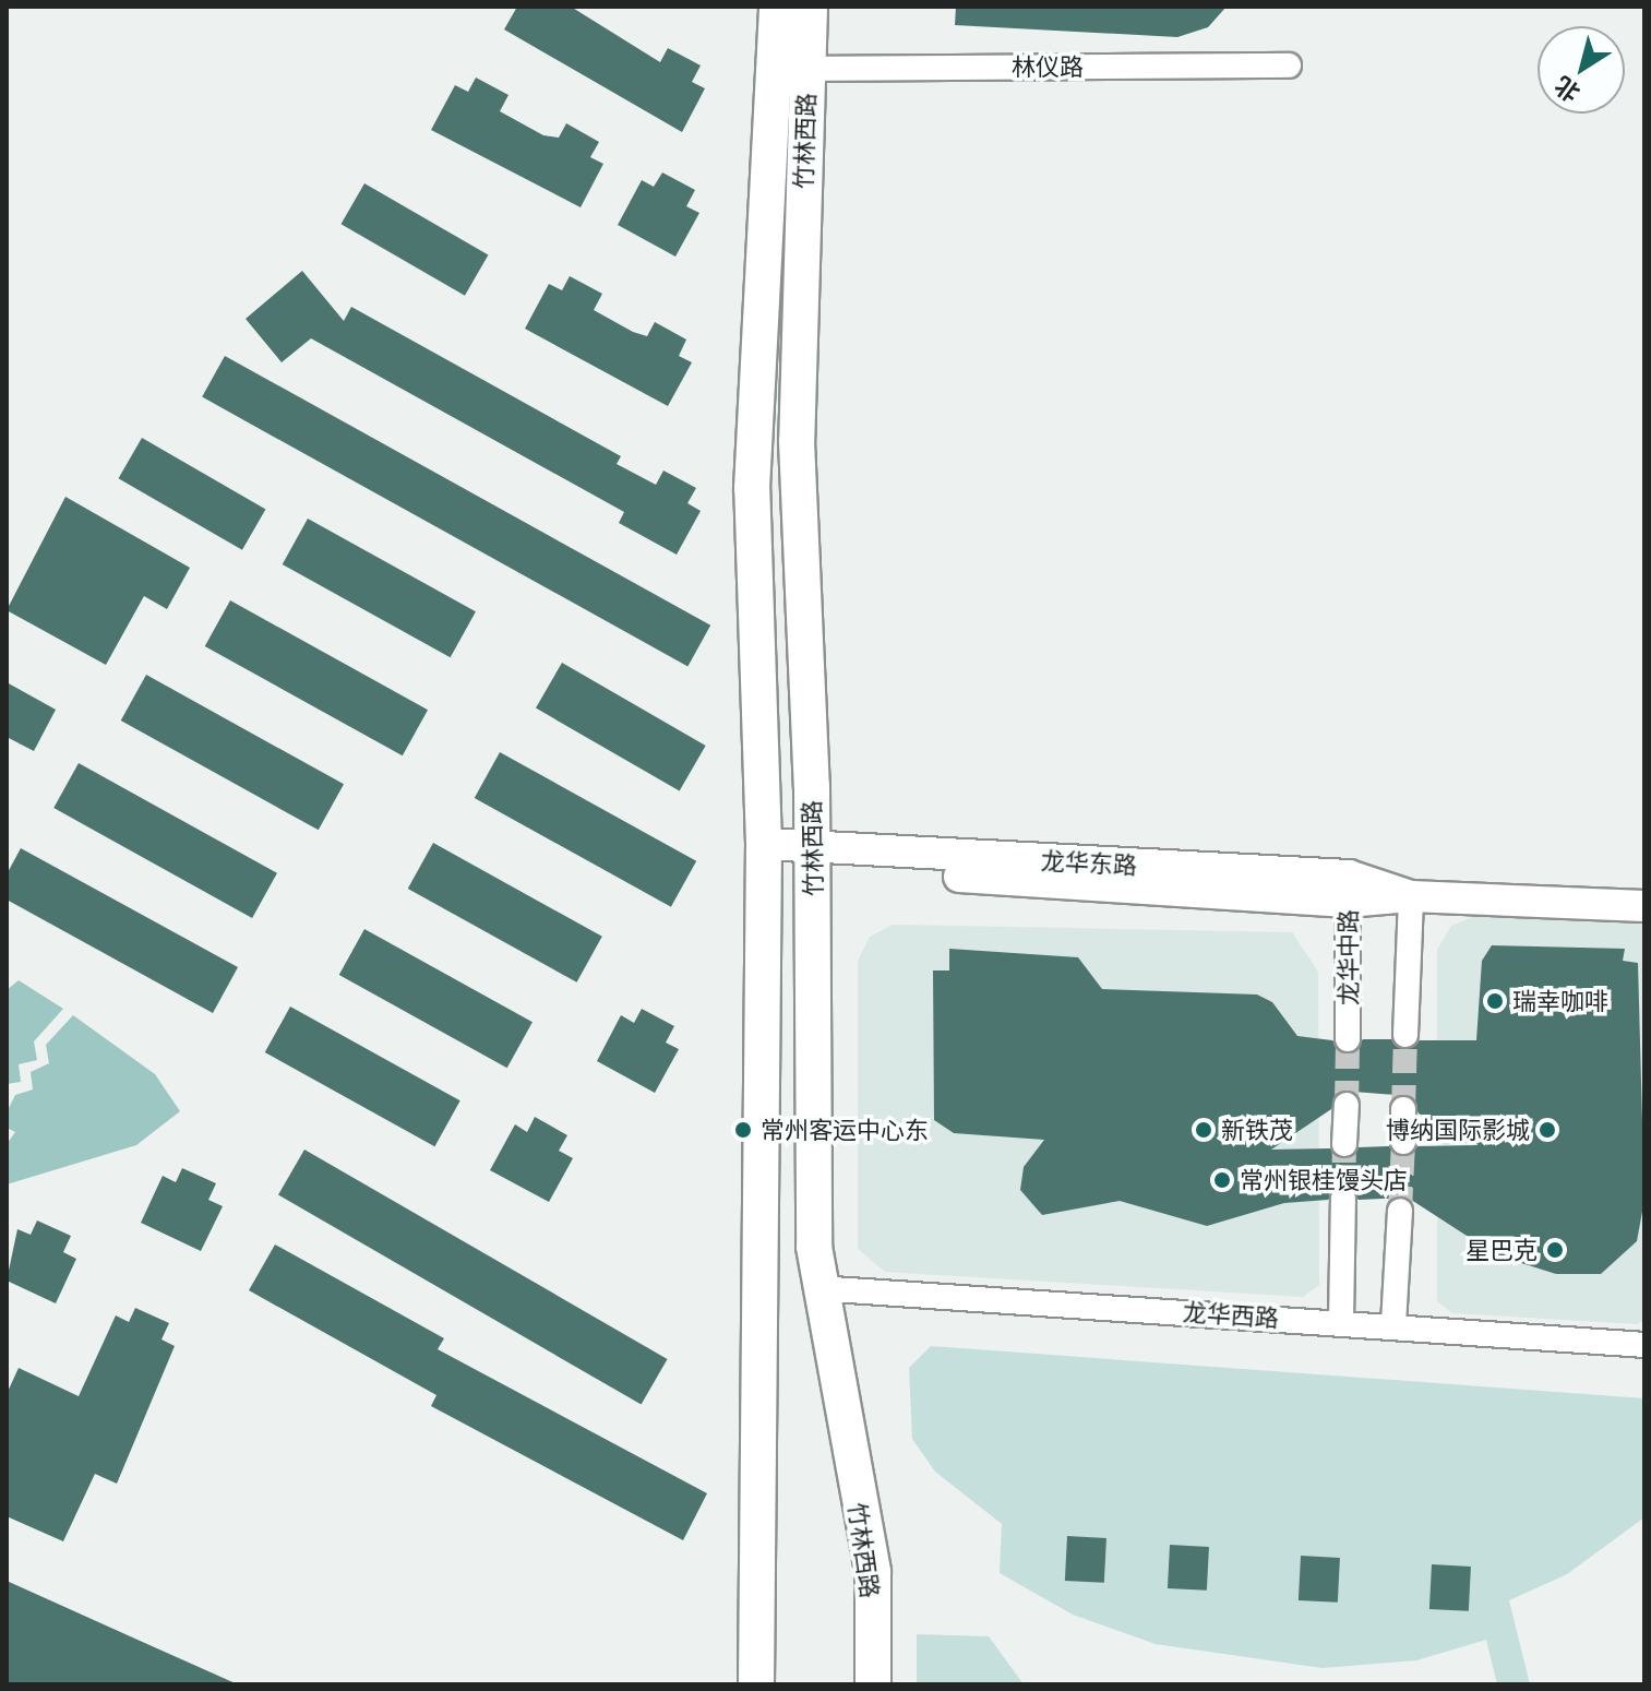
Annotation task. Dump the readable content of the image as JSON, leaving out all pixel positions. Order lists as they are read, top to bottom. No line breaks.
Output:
{"streets":{"main road":["竹林西路"],"street":["林仪路","龙华东路","龙华中路","龙华西路"]},"crossings":[["林仪路","竹林西路"],["竹林西路","龙华东路"],["竹林西路","龙华西路"],["龙华东路","龙华中路"]],"places":["瑞幸咖啡","常州客运中心东","新铁茂","博纳国际影城","常州银桂馒头店","星巴克"],"north":"bottom left"}
